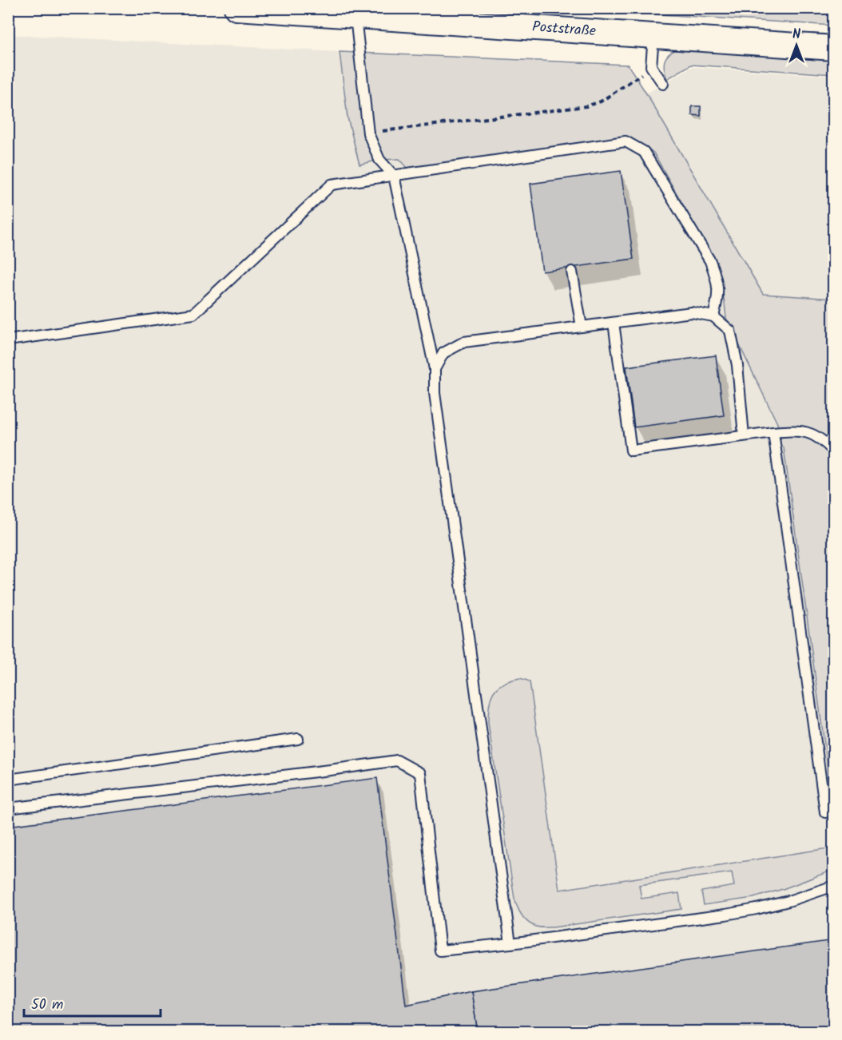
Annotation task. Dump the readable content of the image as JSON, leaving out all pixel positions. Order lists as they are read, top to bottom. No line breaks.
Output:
{"streets":{"street":["Poststraße"]},"scale_bar":"50 m","north":"top"}
